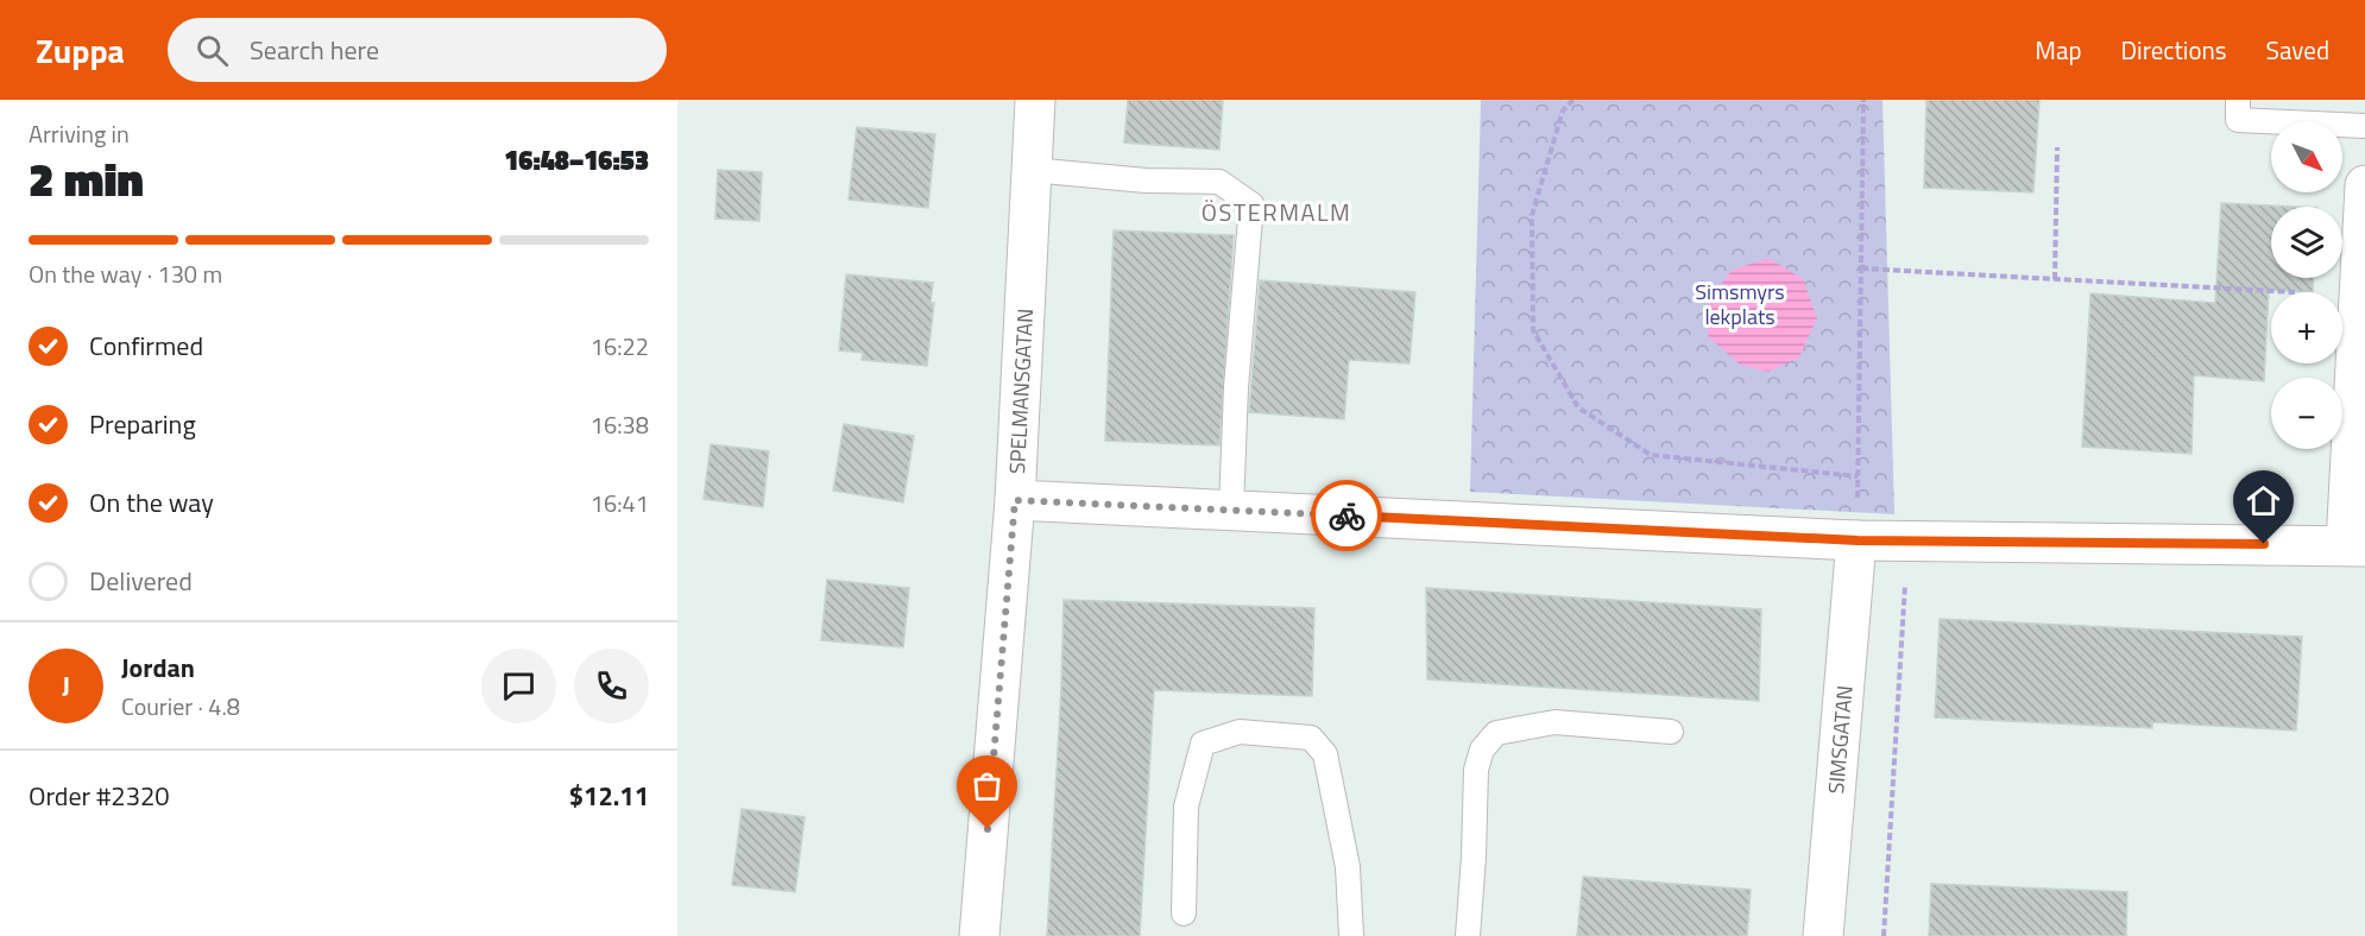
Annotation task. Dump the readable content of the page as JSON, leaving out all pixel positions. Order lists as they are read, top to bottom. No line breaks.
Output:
{"streets":{"street":["SPELMANSGATAN","SIMSGATAN"]},"districts":["ÖSTERMALM"],"parks":["Simsmyrs lekplats"],"north":"bottom right","page":{"header":"Zuppa","search":"Search here","nav":["Map","Directions","Saved"],"heading":["2 min","Arriving in","16:48–16:53"],"panel":["Jordan","Courier · 4.8","Order #2320","$12.11"],"map_buttons":["+","−"],"bar":"On the way · 130 m","list":[["Confirmed","16:22"],["Preparing","16:38"],["On the way","16:41"],"Delivered"],"round":"J"}}
